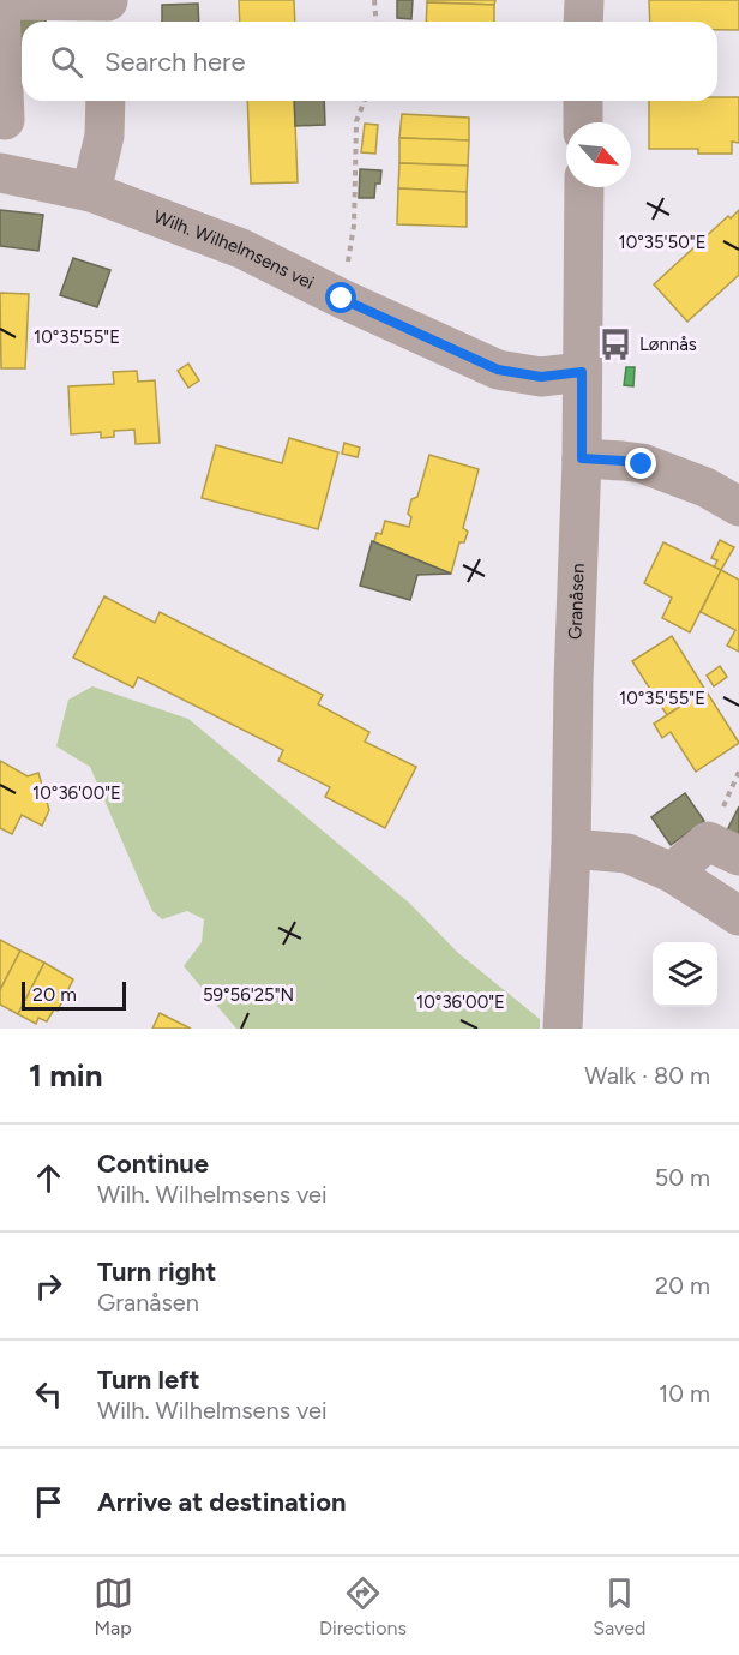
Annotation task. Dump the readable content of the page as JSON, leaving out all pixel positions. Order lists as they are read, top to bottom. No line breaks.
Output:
{"streets":{"street":["Wilh. Wilhelmsens vei","Granåsen"]},"crossings":[["Wilh. Wilhelmsens vei","Granåsen"]],"places":{"bus stop":["Lønnås"]},"scale_bar":"20 m","north":"bottom right","page":{"search":"Search here","scale":"20 m","heading":["1 min","Walk · 80 m"],"list":[["Continue","Wilh. Wilhelmsens vei","50 m"],["Turn right","Granåsen","20 m"],["Turn left","Wilh. Wilhelmsens vei","10 m"],"Arrive at destination"],"nav":["Map","Directions","Saved"]},"coordinates":["10°35'50\"E","10°35'55\"E","10°36'00\"E","59°56'25\"N"]}
